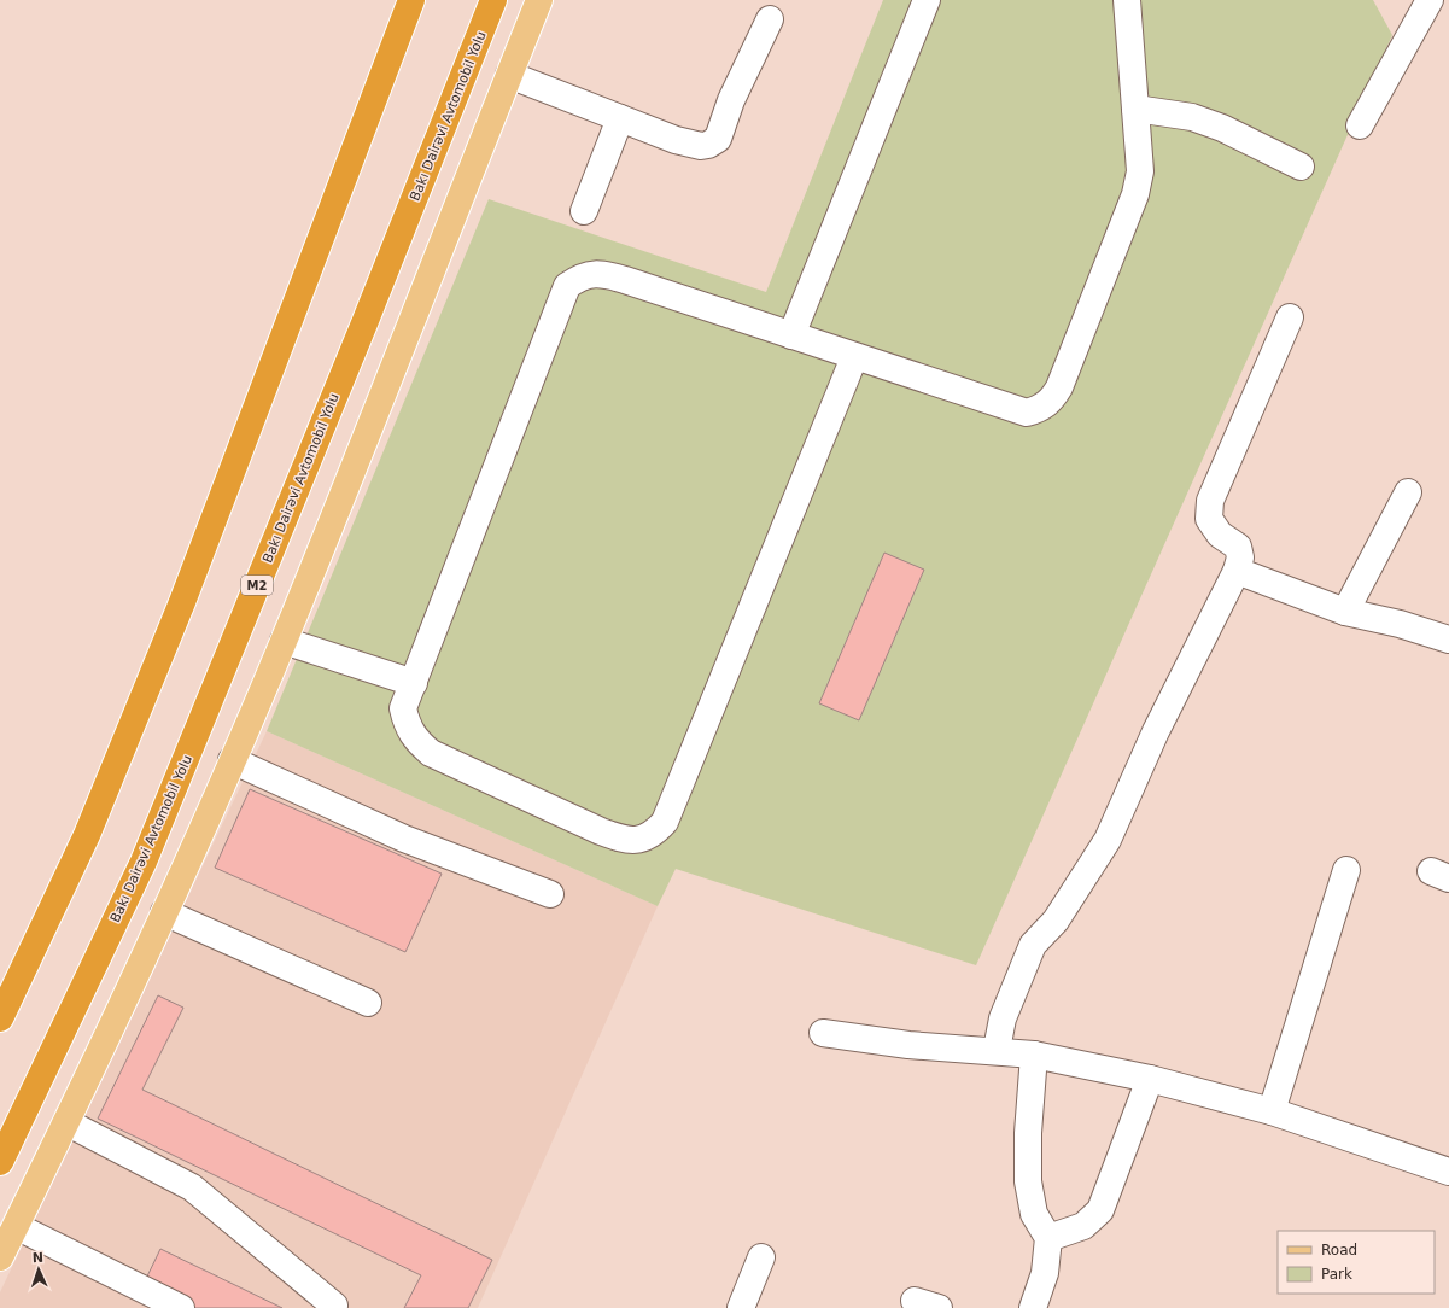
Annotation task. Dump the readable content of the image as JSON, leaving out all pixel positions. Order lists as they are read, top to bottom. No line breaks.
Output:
{"streets":{"highway":["Bakı Dairəvi Avtomobil Yolu","M2"]},"legend":["Road","Park"],"north":"top"}
